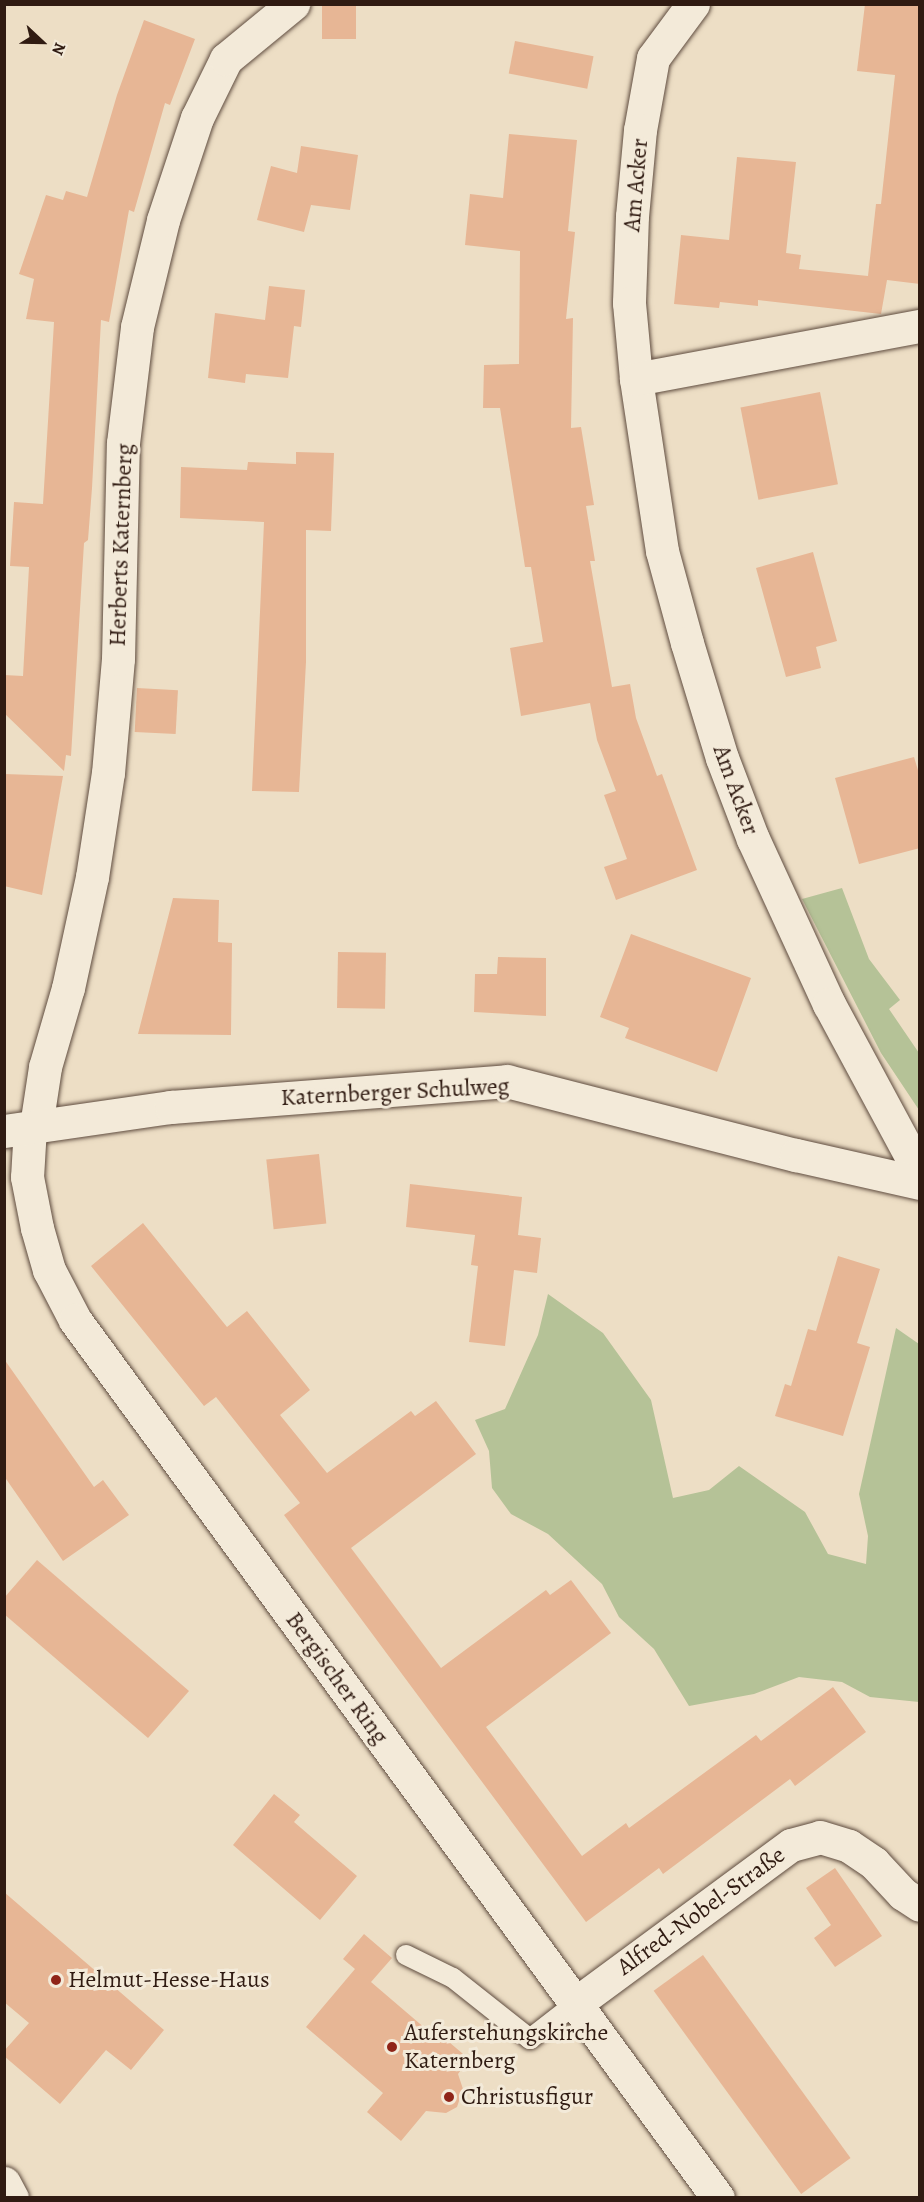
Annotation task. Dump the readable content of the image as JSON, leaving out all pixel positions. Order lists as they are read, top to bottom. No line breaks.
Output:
{"streets":{"street":["Am Acker","Herberts Katernberg","Katernberger Schulweg","Bergischer Ring","Alfred-Nobel-Straße"]},"crossings":[["Herberts Katernberg","Katernberger Schulweg"],["Herberts Katernberg","Bergischer Ring"],["Katernberger Schulweg","Bergischer Ring"],["Bergischer Ring","Alfred-Nobel-Straße"]],"places":["Helmut-Hesse-Haus","Auferstehungskirche Katernberg","Christusfigur"],"north":"right"}
